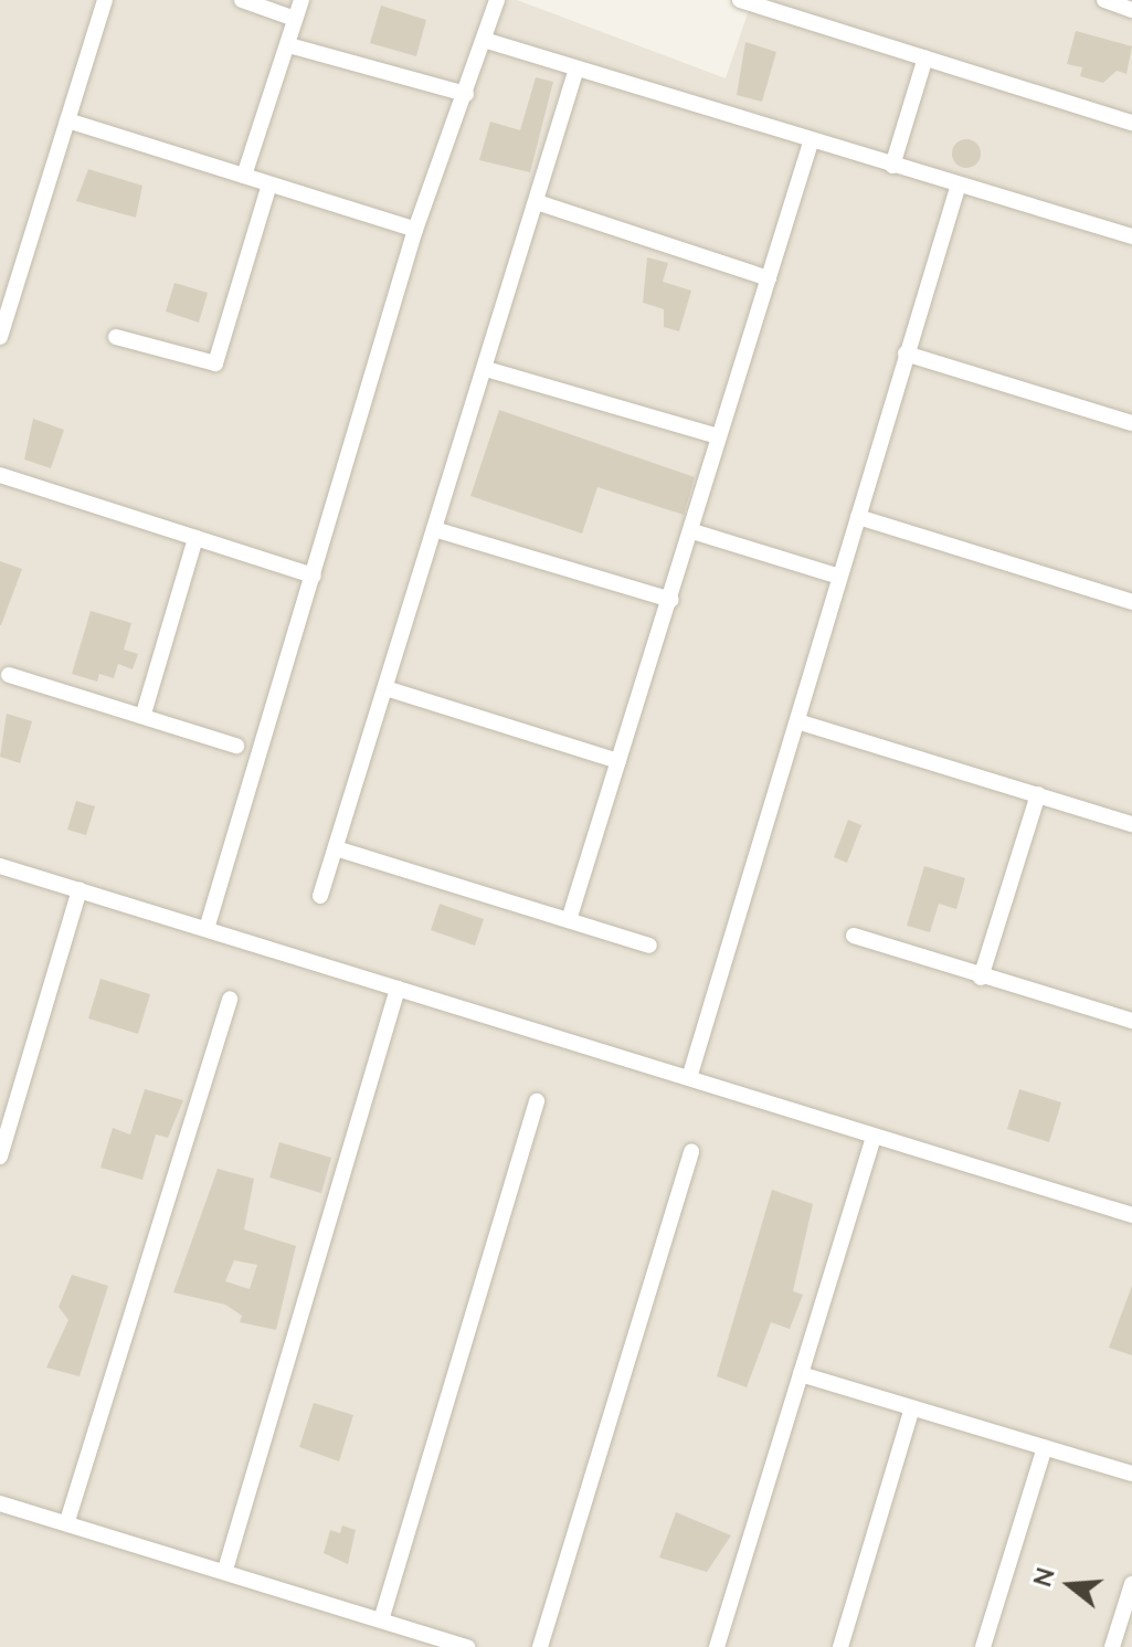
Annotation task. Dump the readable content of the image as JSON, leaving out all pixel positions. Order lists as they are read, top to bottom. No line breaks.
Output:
{"north":"left"}
